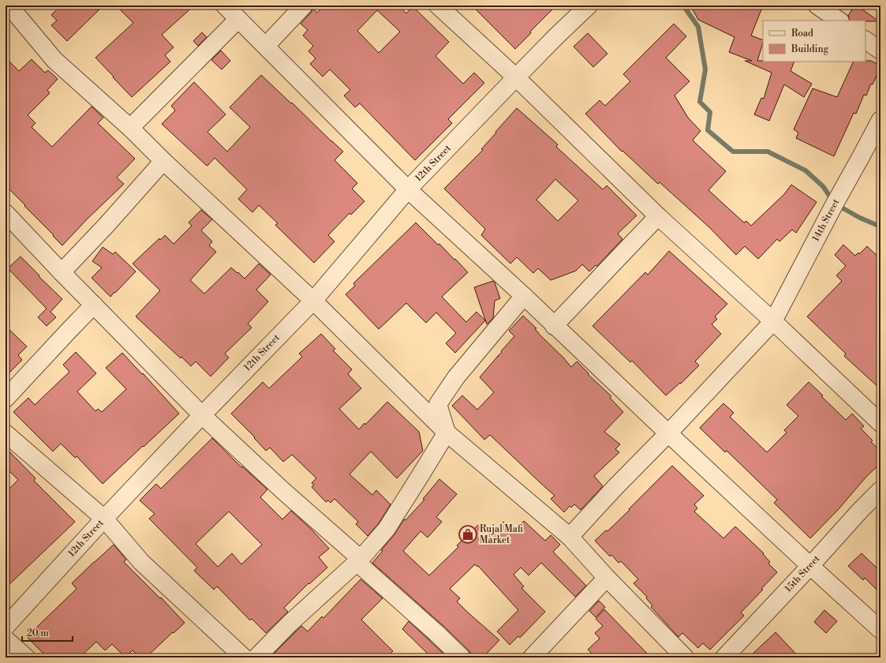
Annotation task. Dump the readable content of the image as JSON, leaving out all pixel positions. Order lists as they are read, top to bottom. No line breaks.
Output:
{"streets":{"street":["12th Street","14th Street","15th Street"]},"places":{"shop":["Rujal Mafi Market"]},"legend":["Road","Building"],"scale_bar":"20 m"}
